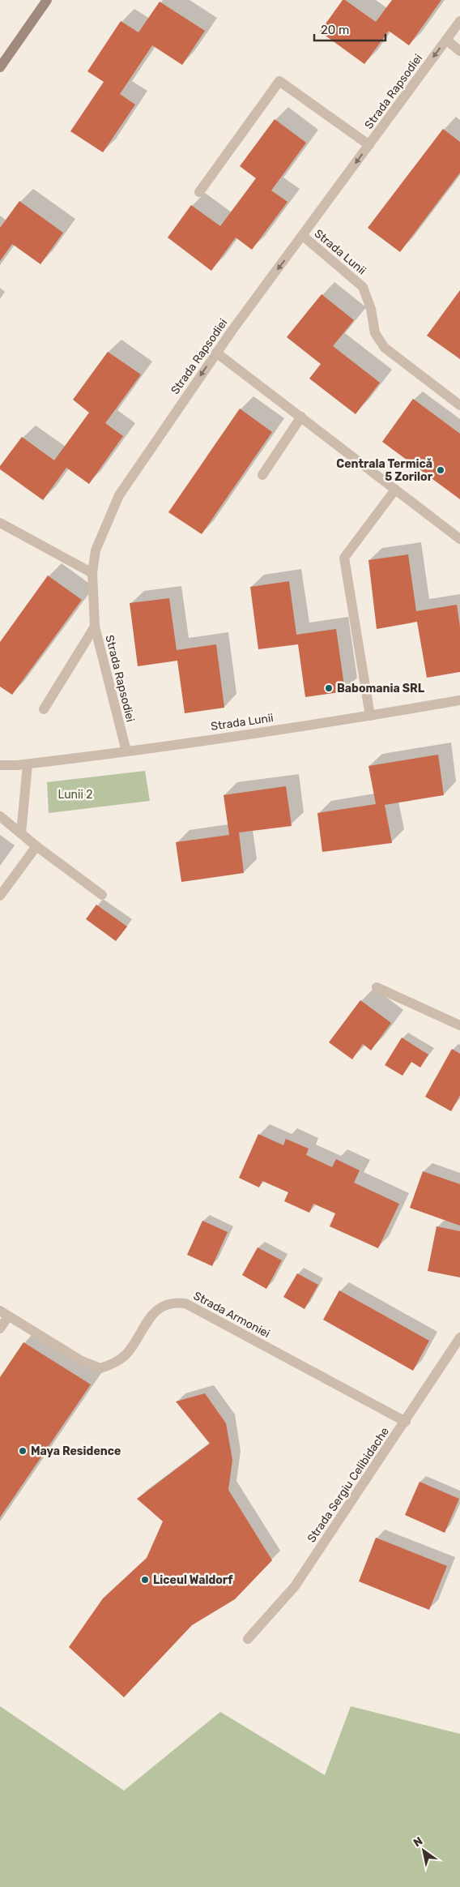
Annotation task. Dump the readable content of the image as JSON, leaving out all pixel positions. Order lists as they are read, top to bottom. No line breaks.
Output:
{"streets":{"street":["Strada Rapsodiei","Strada Lunii","Strada Armoniei","Strada Sergiu Celibidache"]},"crossings":[["Strada Rapsodiei","Strada Lunii"],["Strada Armoniei","Strada Sergiu Celibidache"]],"one_way":["Strada Rapsodiei"],"parks":["Lunii 2"],"places":["Centrala Termică 5 Zorilor","Babomania SRL","Maya Residence","Liceul Waldorf"],"scale_bar":"20 m","north":"top left"}
